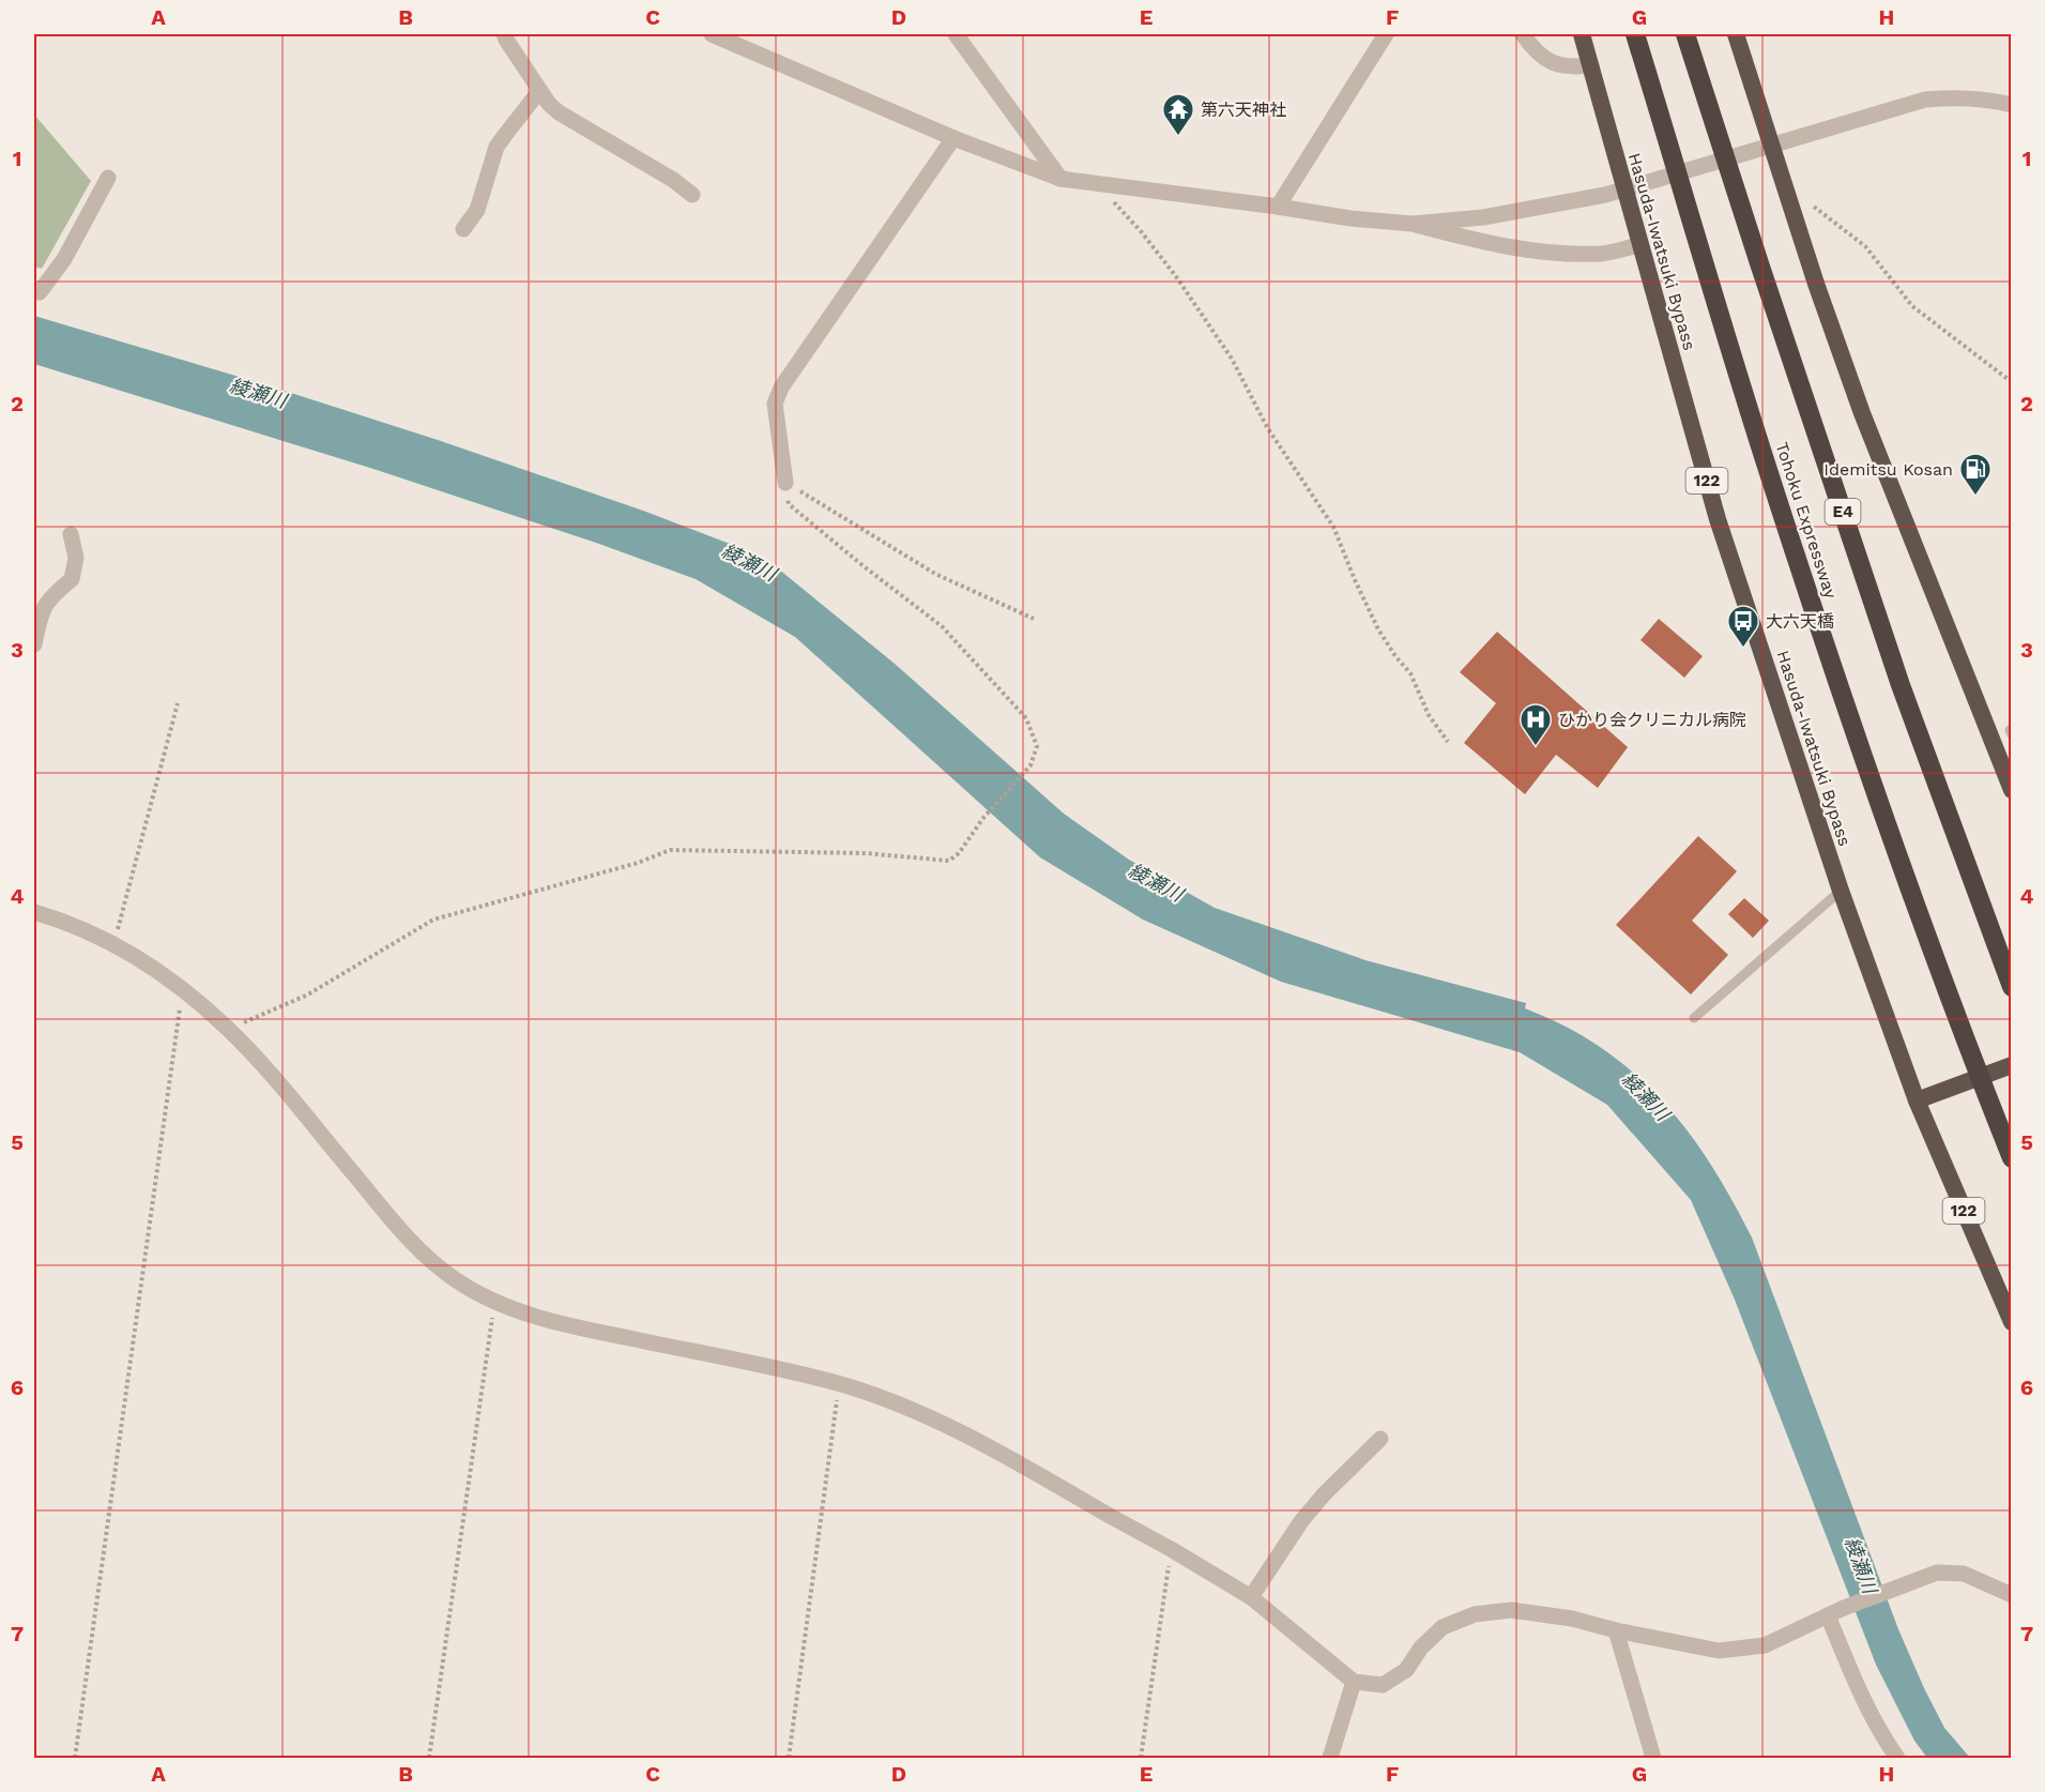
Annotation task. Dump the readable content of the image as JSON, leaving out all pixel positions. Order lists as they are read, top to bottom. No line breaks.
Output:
{"streets":{"highway":["Hasuda-Iwatsuki Bypass","122","E4","Tohoku Expressway"]},"water":["綾瀬川"],"places":{"temple":["第六天神社"],"fuel station":["Idemitsu Kosan"],"bus stop":["大六天橋"],"hospital":["ひかり会クリニカル病院"]},"grid":{"columns":["A","B","C","D","E","F","G","H"],"rows":["1","2","3","4","5","6","7"]}}
